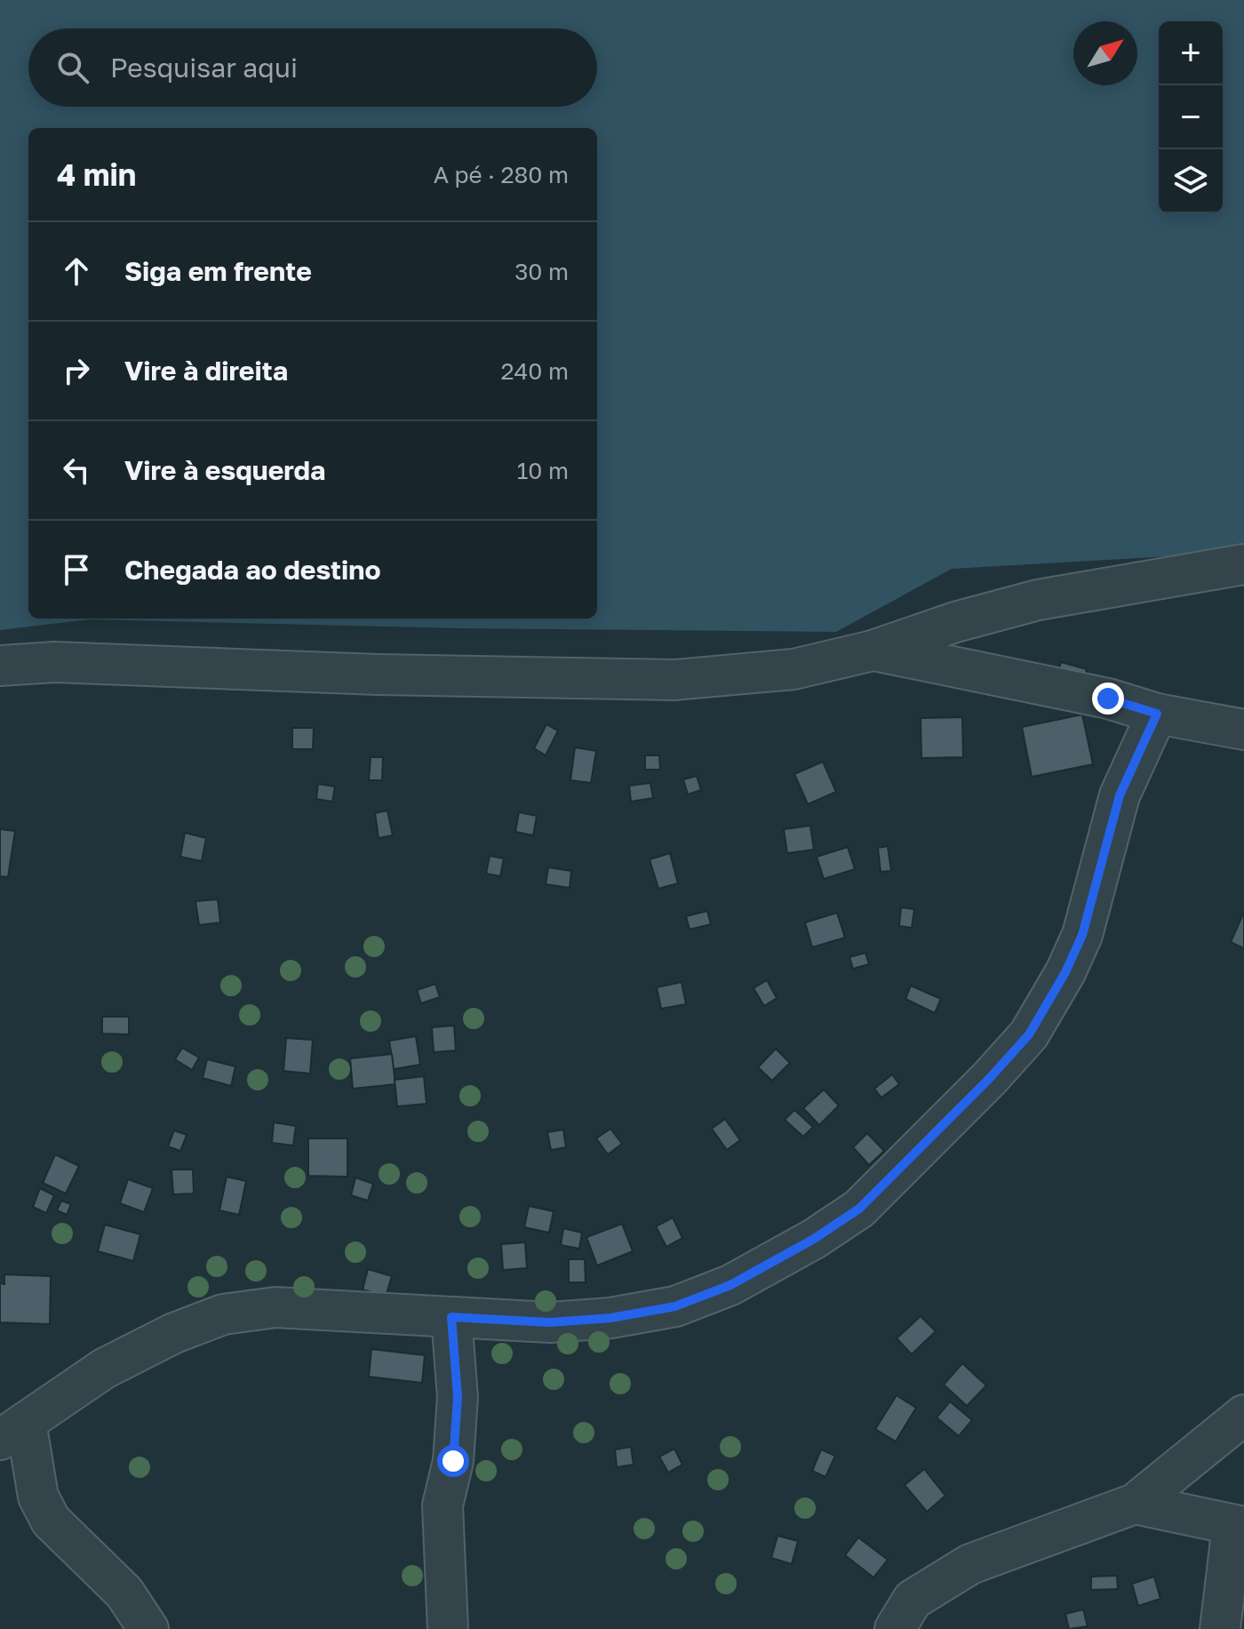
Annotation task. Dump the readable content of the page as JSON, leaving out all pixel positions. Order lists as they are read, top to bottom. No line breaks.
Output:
{"north":"top right","page":{"map_buttons":["+","−"],"search":"Pesquisar aqui","heading":["4 min","A pé · 280 m"],"list":[["Siga em frente","30 m"],["Vire à direita","240 m"],["Vire à esquerda","10 m"],"Chegada ao destino"]}}
